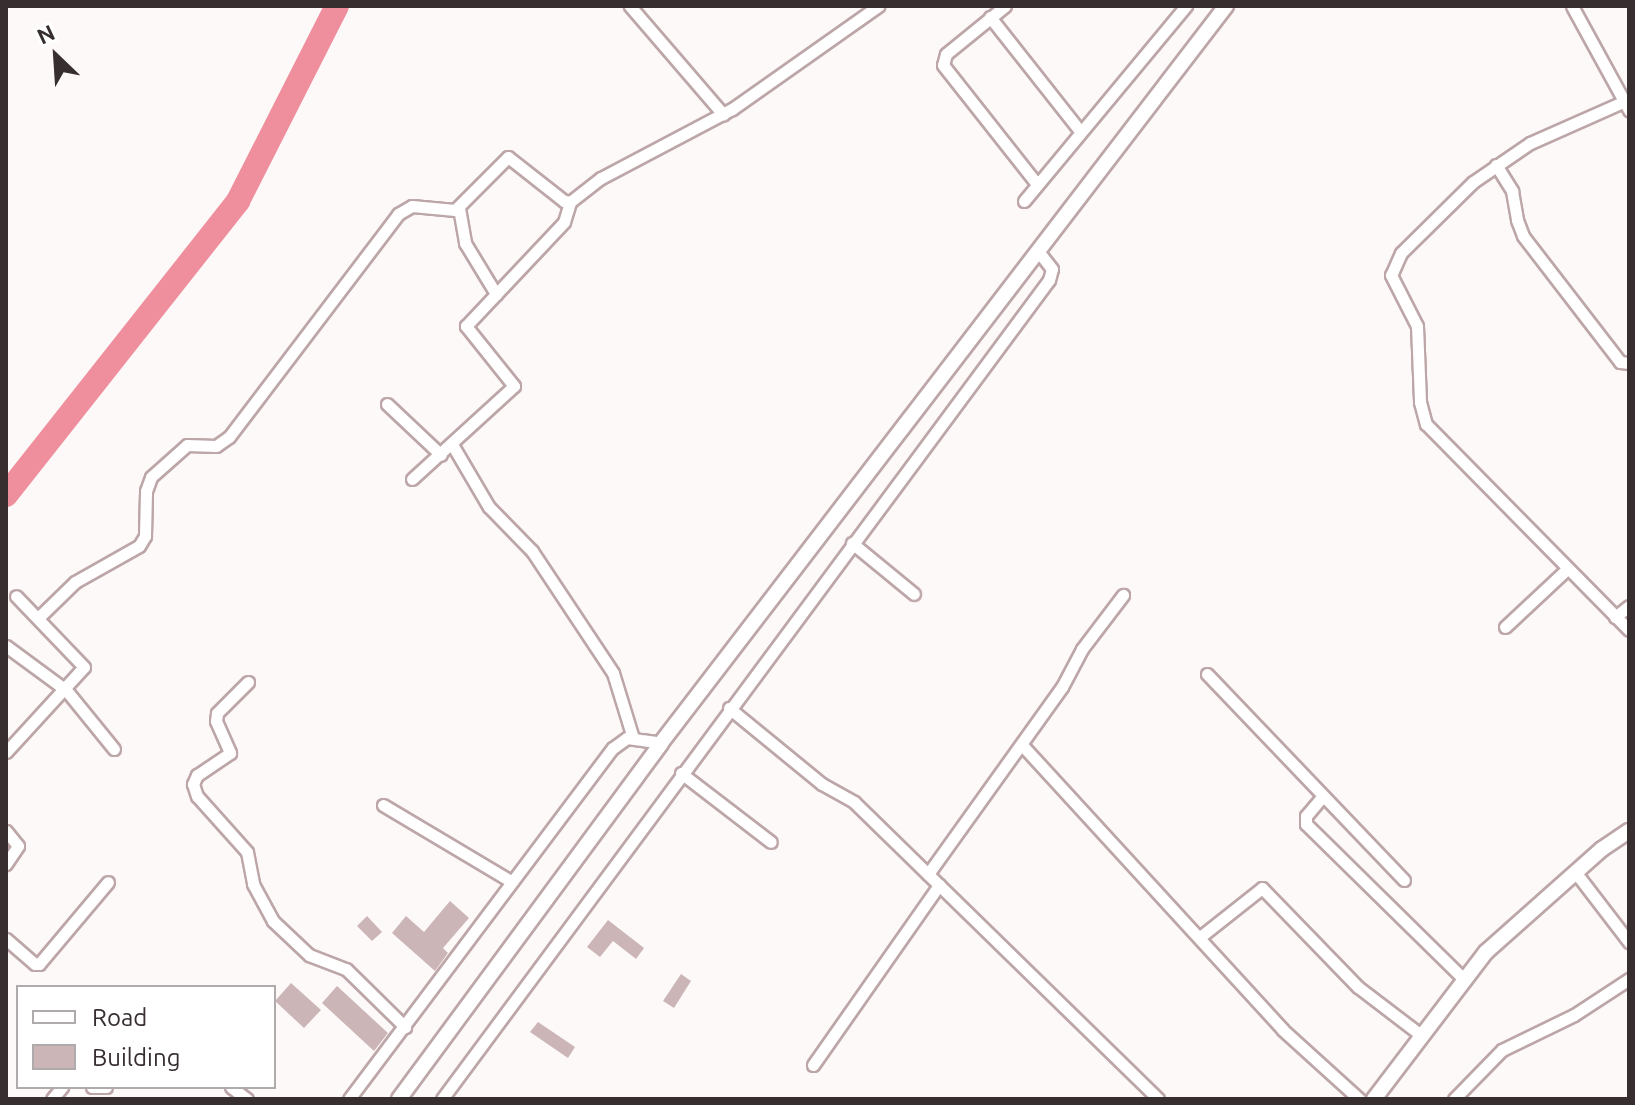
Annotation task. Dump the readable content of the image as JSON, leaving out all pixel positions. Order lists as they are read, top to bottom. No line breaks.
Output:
{"legend":["Road","Building"],"north":"top left"}
